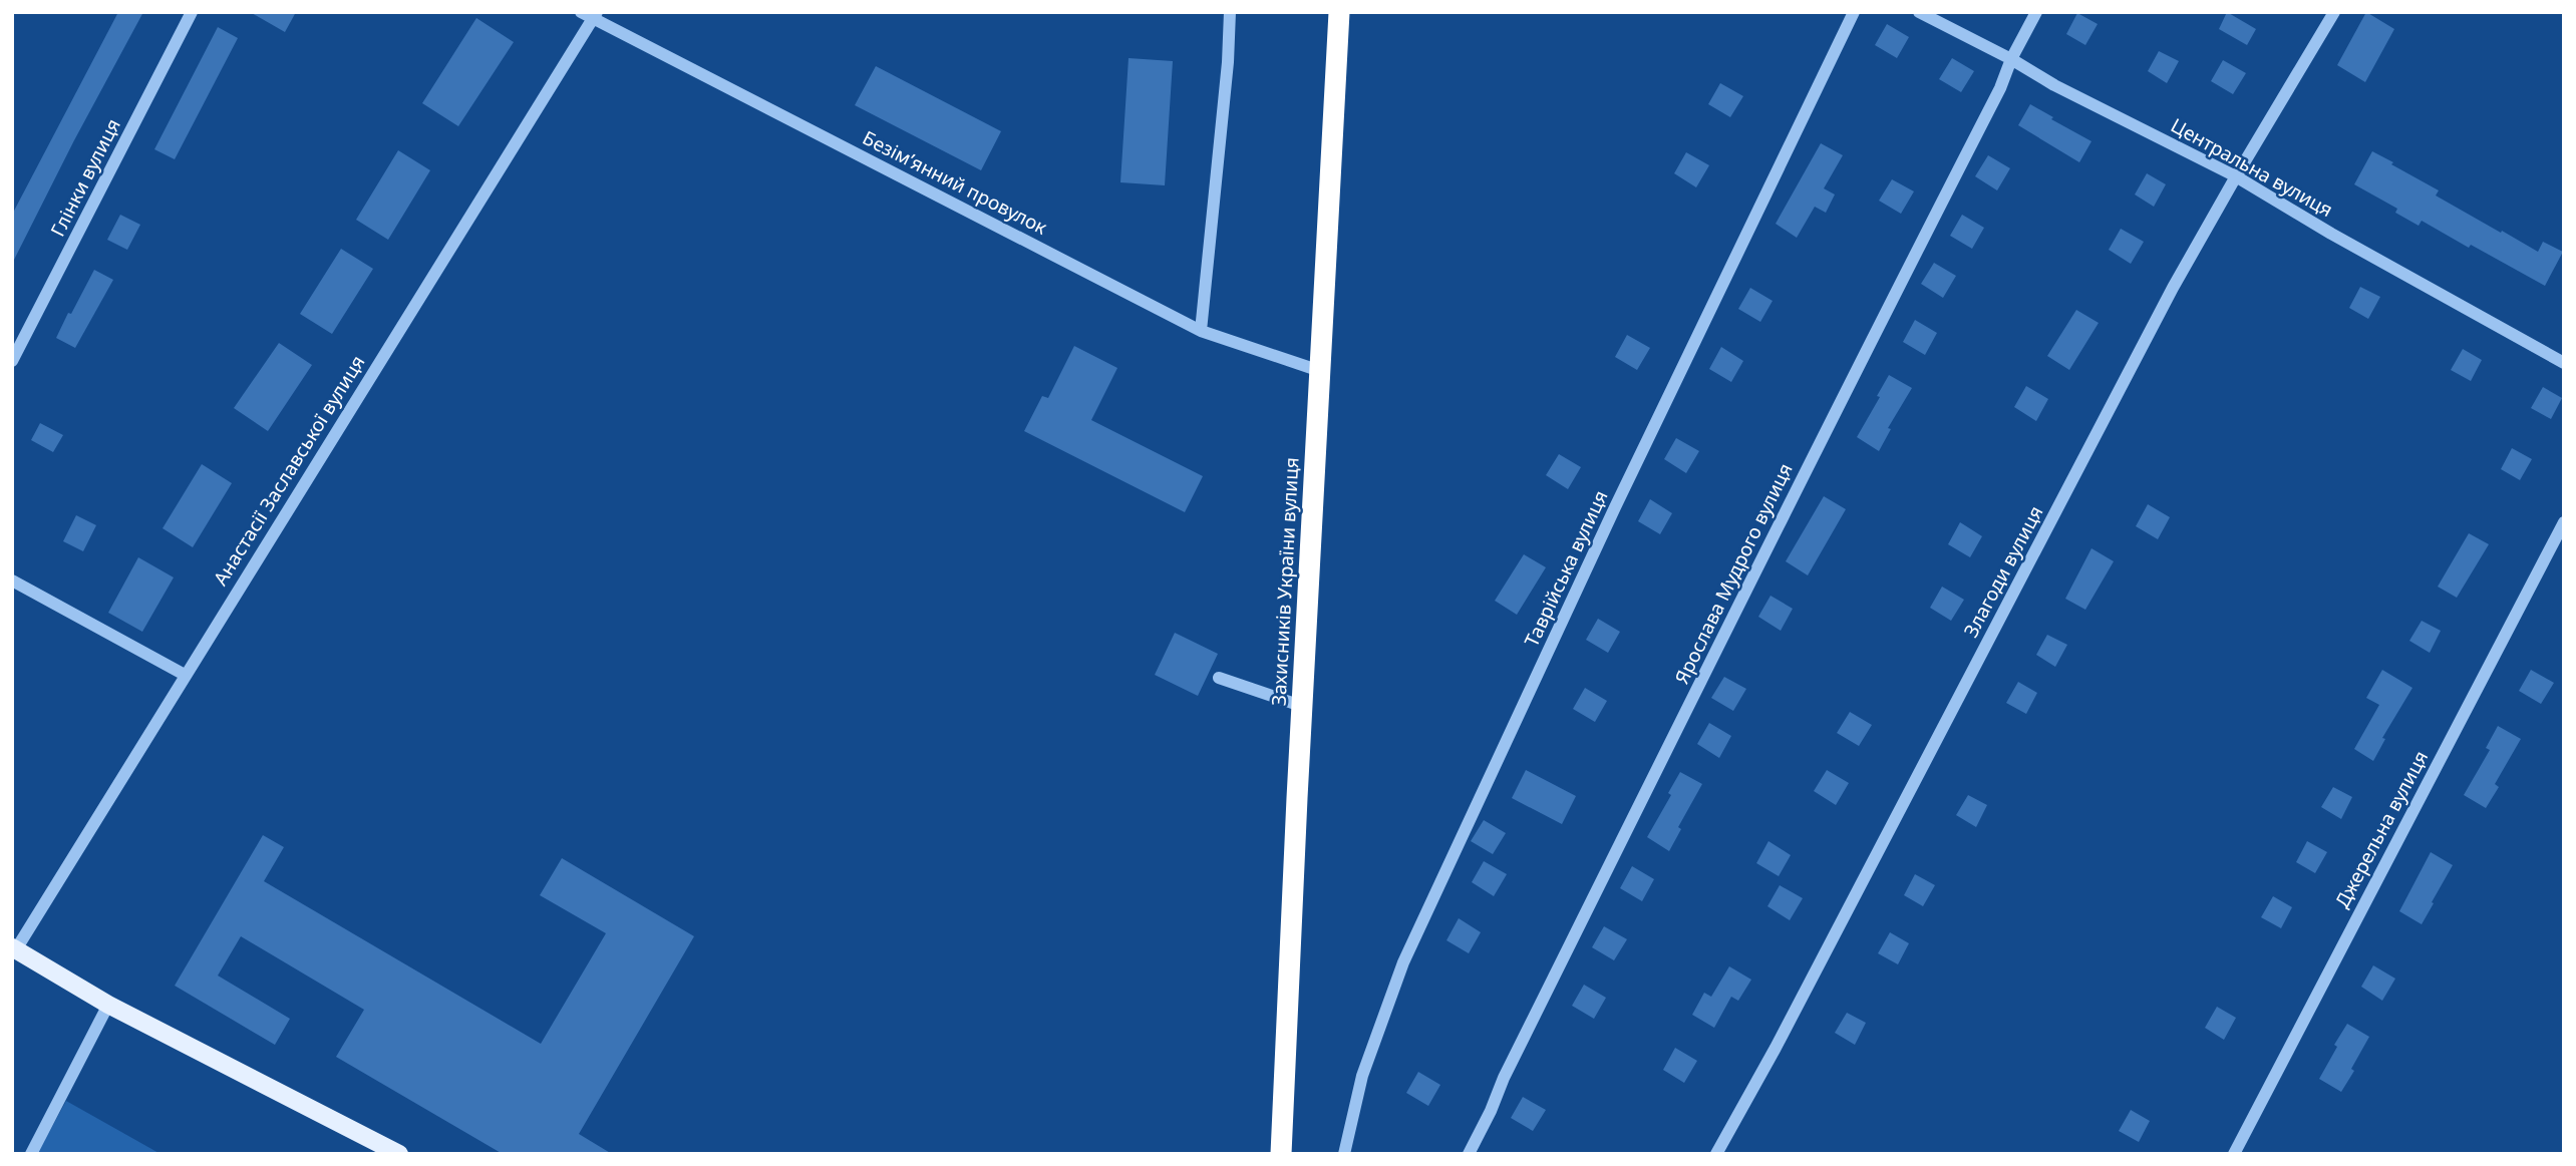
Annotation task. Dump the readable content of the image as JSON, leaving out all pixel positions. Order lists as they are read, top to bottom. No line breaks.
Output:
{"streets":{"highway":["Захисників України вулиця"],"street":["Центральна вулиця","Глінки вулиця","Безімʼянний провулок","Анастасії Заславської вулиця","Таврійська вулиця","Злагоди вулиця","Ярослава Мудрого вулиця","Джерельна вулиця"]},"crossings":[["Центральна вулиця","Злагоди вулиця"],["Центральна вулиця","Ярослава Мудрого вулиця"],["Безімʼянний провулок","Анастасії Заславської вулиця"],["Безімʼянний провулок","Захисників України вулиця"]]}
